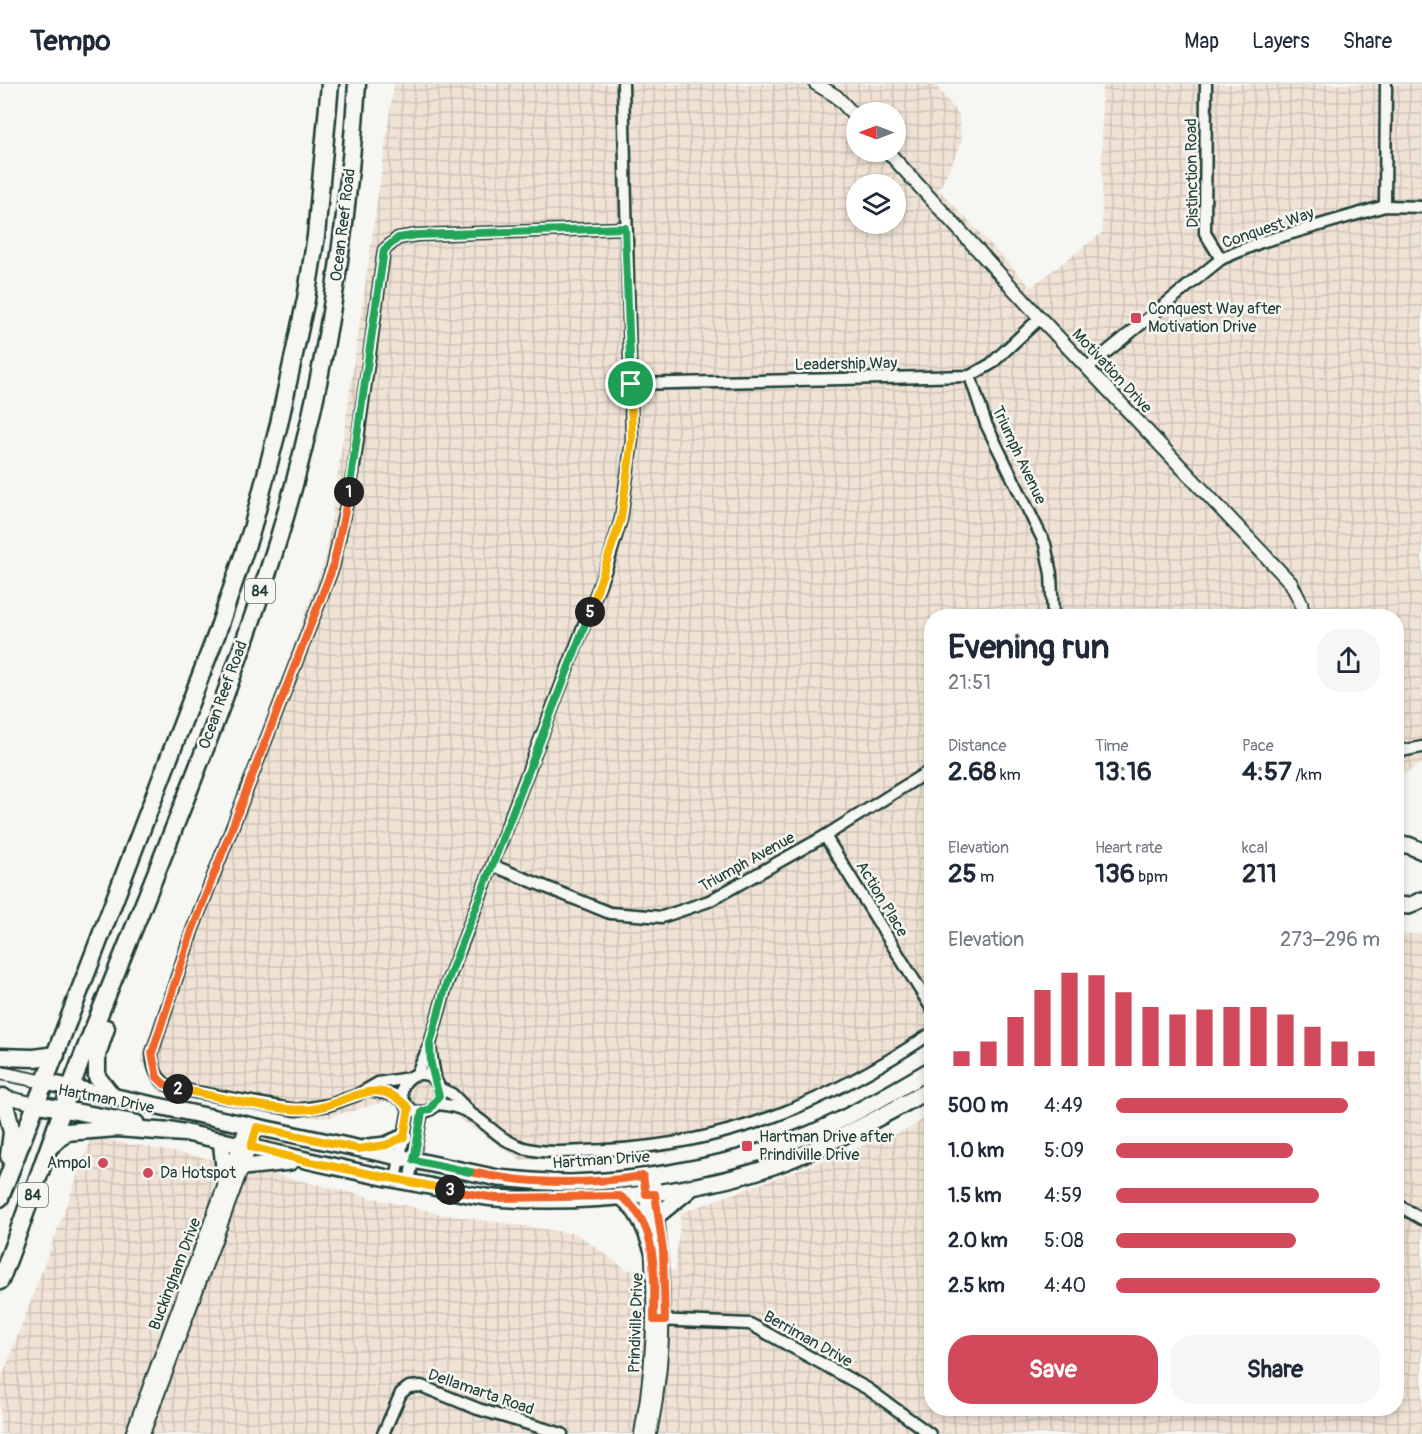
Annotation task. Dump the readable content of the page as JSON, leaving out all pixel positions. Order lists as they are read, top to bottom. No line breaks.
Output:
{"streets":{"main road":["Ocean Reef Road","84","Hartman Drive"],"street":["Distinction Road","Conquest Way","Leadership Way","Motivation Drive","Triumph Avenue","Action Place","Buckingham Drive","Prindiville Drive","Berriman Drive","Dellamarta Road"]},"crossings":[["Distinction Road","Conquest Way"],["Ocean Reef Road","Hartman Drive"],["Conquest Way","Motivation Drive"],["Leadership Way","Triumph Avenue"],["Triumph Avenue","Action Place"],["Hartman Drive","Buckingham Drive"],["Hartman Drive","Prindiville Drive"],["Prindiville Drive","Berriman Drive"]],"places":{"transit":["Conquest Way after Motivation Drive","Hartman Drive after Prindiville Drive"],"other":["Ampol","Da Hotspot"]},"north":"left","page":{"header":"Tempo","nav":["Map","Layers","Share"],"pins":["1","5","2","3"],"heading":["Evening run","21:51"],"stats":[["Distance","2.68 km"],["Time","13:16"],["Pace","4:57 /km"],["Elevation","25 m"],["Heart rate","136 bpm"],["kcal","211"]],"chart":["Elevation","273–296 m"],"list":[{"name":"500 m","note":"4:49"},{"name":"1.0 km","note":"5:09"},{"name":"1.5 km","note":"4:59"},{"name":"2.0 km","note":"5:08"},{"name":"2.5 km","note":"4:40"}],"buttons":["Save","Share"]}}
